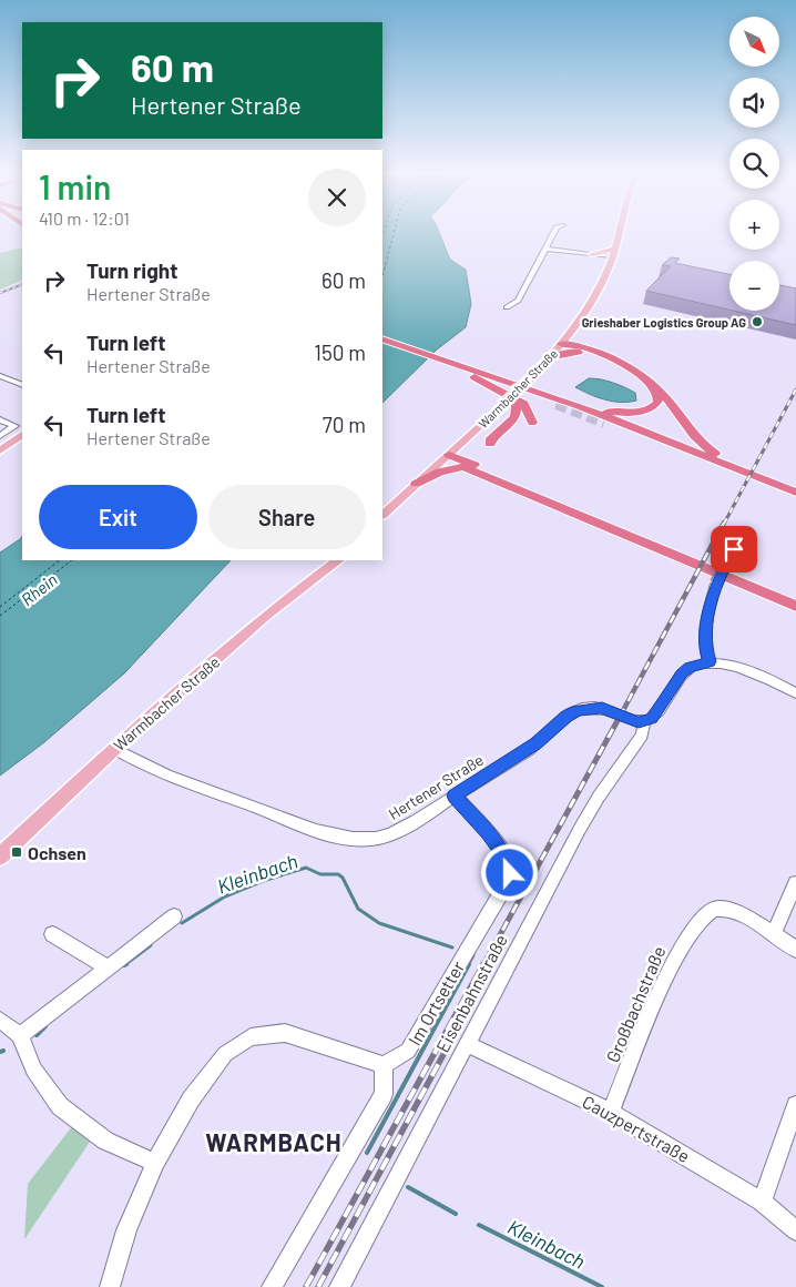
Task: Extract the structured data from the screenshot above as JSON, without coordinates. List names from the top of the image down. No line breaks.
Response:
{"streets":{"main road":["Warmbacher Straße"],"street":["Hertener Straße","Eisenbahnstraße","Im Ortsetter","Großbachstraße","Cauzpertstraße"]},"crossings":[["Warmbacher Straße","Hertener Straße"],["Hertener Straße","Eisenbahnstraße"],["Hertener Straße","Im Ortsetter"],["Eisenbahnstraße","Cauzpertstraße"],["Großbachstraße","Cauzpertstraße"]],"districts":["WARMBACH"],"water":["Rhein","Kleinbach"],"places":{"other":["Grieshaber Logistics Group AG"],"transit":["Ochsen"]},"north":"bottom right","page":{"map_buttons":["+","−"],"turn":["60 m","Hertener Straße"],"heading":["1 min","410 m · 12:01"],"list":[{"name":"Turn right","note":"Hertener Straße","value":"60 m"},{"name":"Turn left","note":"Hertener Straße","value":"150 m"},{"name":"Turn left","note":"Hertener Straße","value":"70 m"}],"buttons":["Exit","Share"]}}
